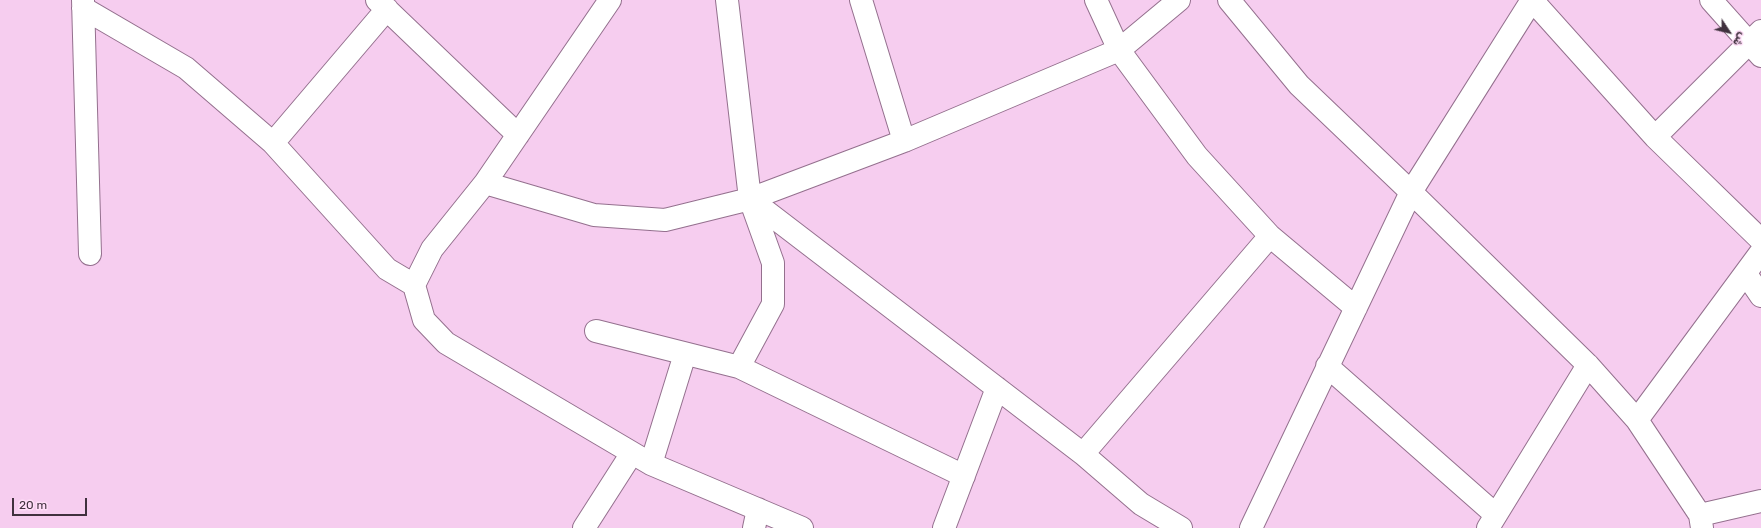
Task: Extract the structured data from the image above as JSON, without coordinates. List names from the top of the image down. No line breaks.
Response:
{"scale_bar":"20 m","north":"bottom right"}
